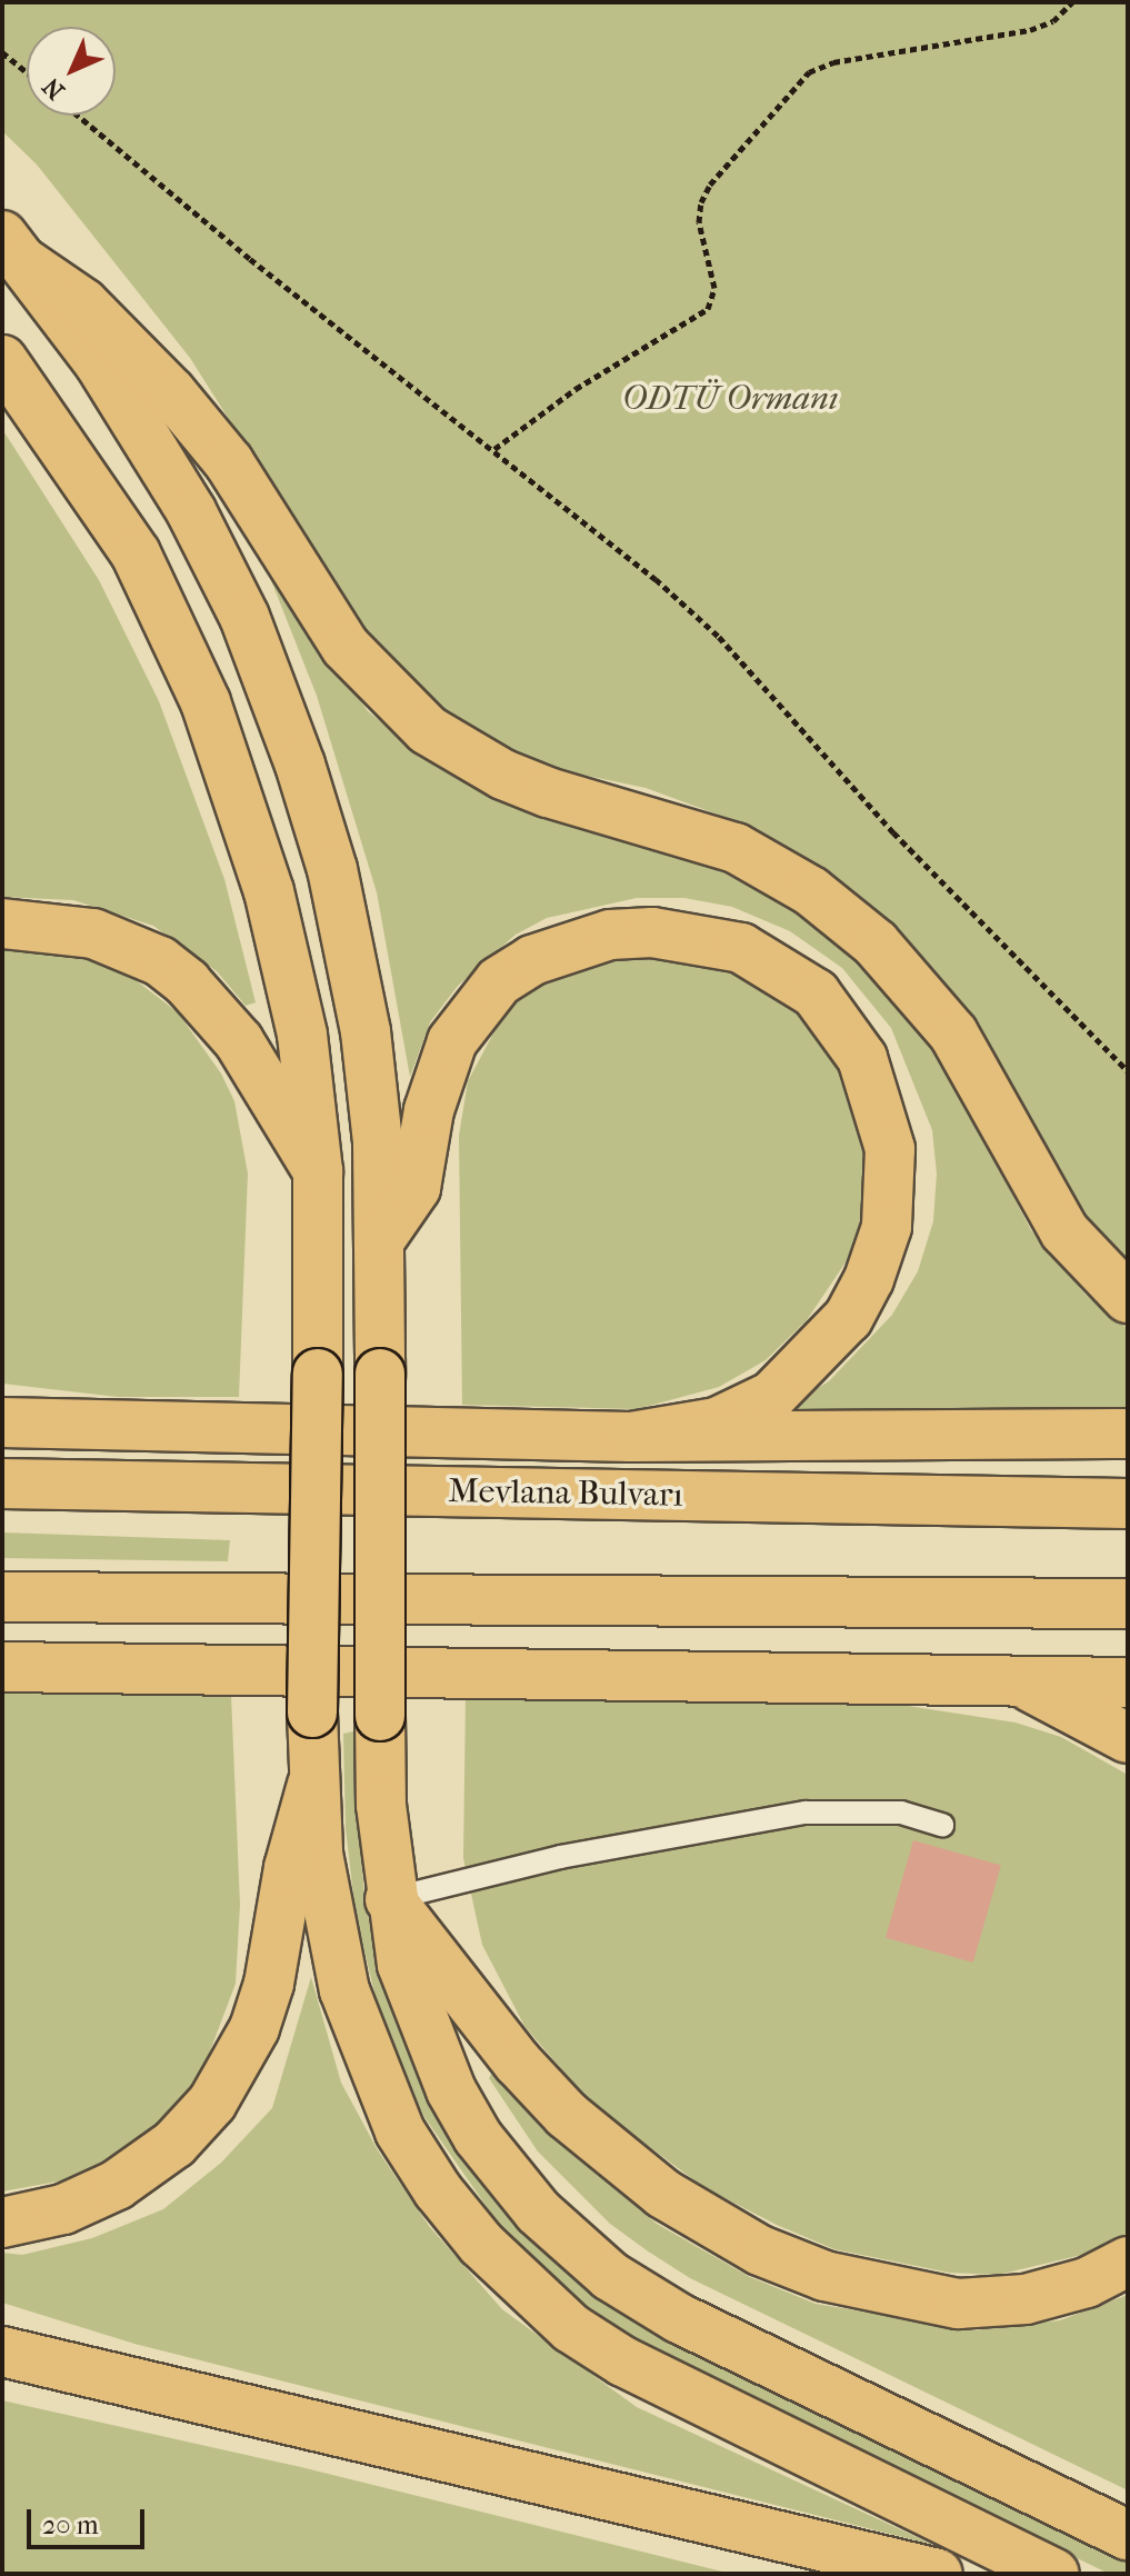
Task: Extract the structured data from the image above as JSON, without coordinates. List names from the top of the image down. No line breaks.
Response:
{"streets":{"main road":["Mevlana Bulvarı"]},"parks":["ODTÜ Ormanı"],"scale_bar":"20 m","north":"bottom left"}
